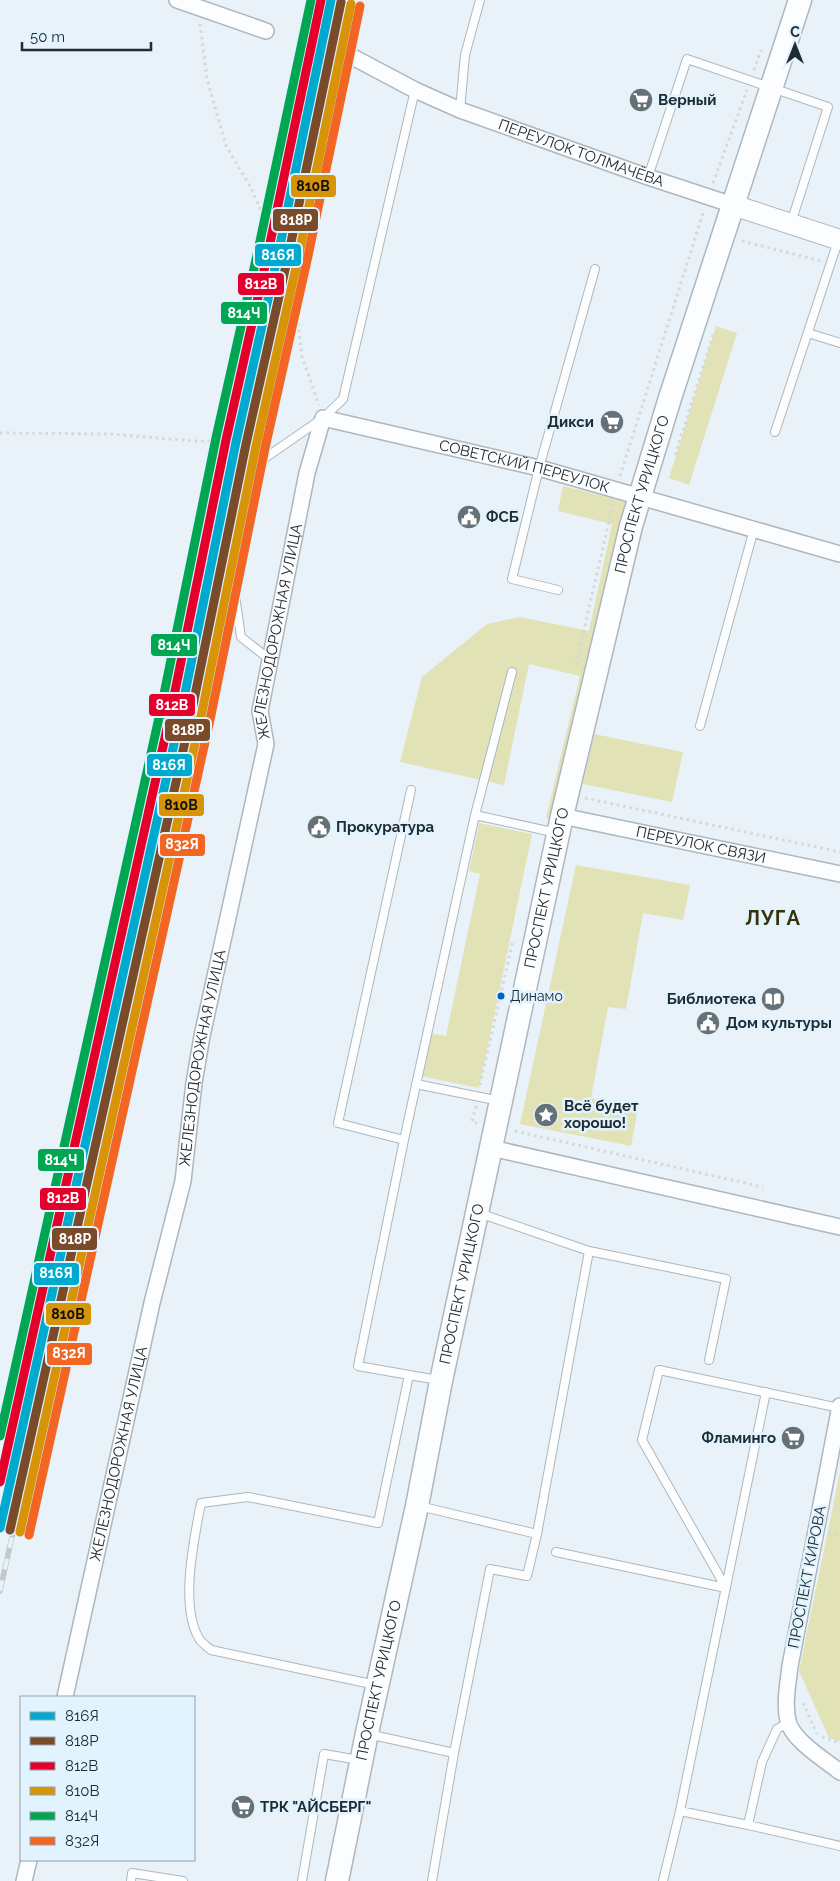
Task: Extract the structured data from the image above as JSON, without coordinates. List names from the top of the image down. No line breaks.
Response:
{"streets":{"main road":["ПЕРЕУЛОК ТОЛМАЧЁВА","ПРОСПЕКТ УРИЦКОГО"],"street":["СОВЕТСКИЙ ПЕРЕУЛОК","ЖЕЛЕЗНОДОРОЖНАЯ УЛИЦА","ПЕРЕУЛОК СВЯЗИ","ПРОСПЕКТ КИРОВА"]},"crossings":[["ПЕРЕУЛОК ТОЛМАЧЁВА","ПРОСПЕКТ УРИЦКОГО"],["СОВЕТСКИЙ ПЕРЕУЛОК","ПРОСПЕКТ УРИЦКОГО"],["СОВЕТСКИЙ ПЕРЕУЛОК","ЖЕЛЕЗНОДОРОЖНАЯ УЛИЦА"],["ПРОСПЕКТ УРИЦКОГО","ПЕРЕУЛОК СВЯЗИ"]],"districts":["ЛУГА"],"places":{"supermarket":["Верный","Дикси","Фламинго","ТРК \"АЙСБЕРГ\""],"public building":["ФСБ","Прокуратура","Дом культуры"],"other":["Динамо"],"library":["Библиотека"],"place":["Всё будет хорошо!"]},"lines":["transit line 816Я","transit line 812В","transit line 814Ч","transit line 818Р","transit line 810В","transit line 832Я"],"legend":["816Я","818Р","812В","810В","814Ч","832Я"],"scale_bar":"50 m","north":"top"}
